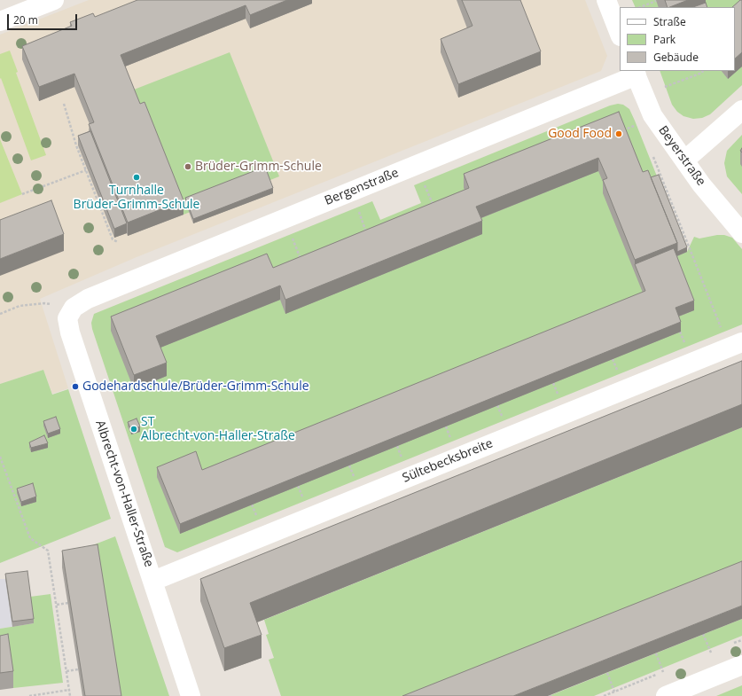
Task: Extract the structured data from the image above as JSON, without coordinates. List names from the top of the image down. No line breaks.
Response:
{"streets":{"street":["Beyerstraße","Bergenstraße","Sültebecksbreite","Albrecht-von-Haller-Straße"]},"crossings":[["Beyerstraße","Bergenstraße"],["Bergenstraße","Albrecht-von-Haller-Straße"],["Sültebecksbreite","Albrecht-von-Haller-Straße"]],"places":["Good Food","Brüder-Grimm-Schule","Turnhalle Brüder-Grimm-Schule","Godehardschule/Brüder-Grimm-Schule","ST Albrecht-von-Haller-Straße"],"legend":["Straße","Park","Gebäude"],"scale_bar":"20 m"}
